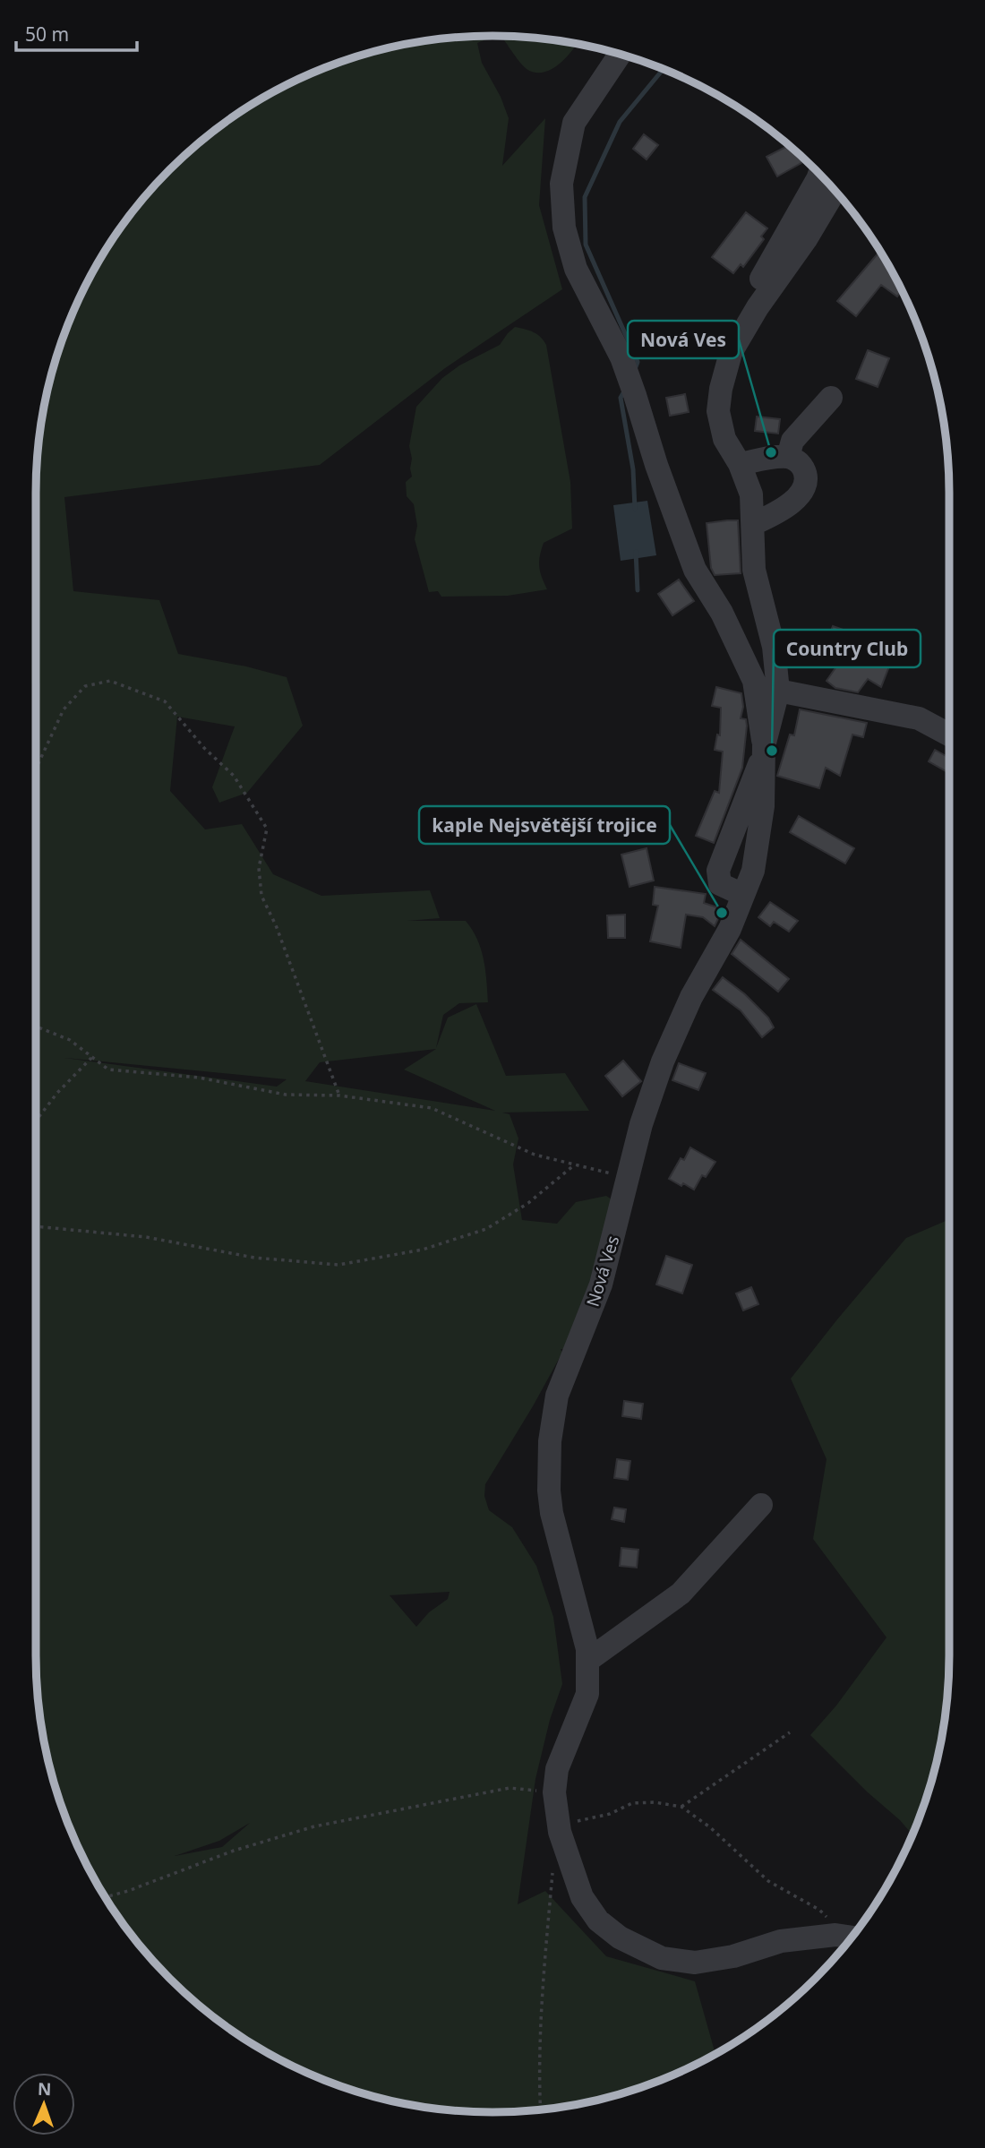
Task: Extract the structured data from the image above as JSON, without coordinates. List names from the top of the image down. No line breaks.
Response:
{"streets":{"street":["Nová Ves"]},"places":["Nová Ves","Country Club","kaple Nejsvětější trojice"],"scale_bar":"50 m","north":"top"}
